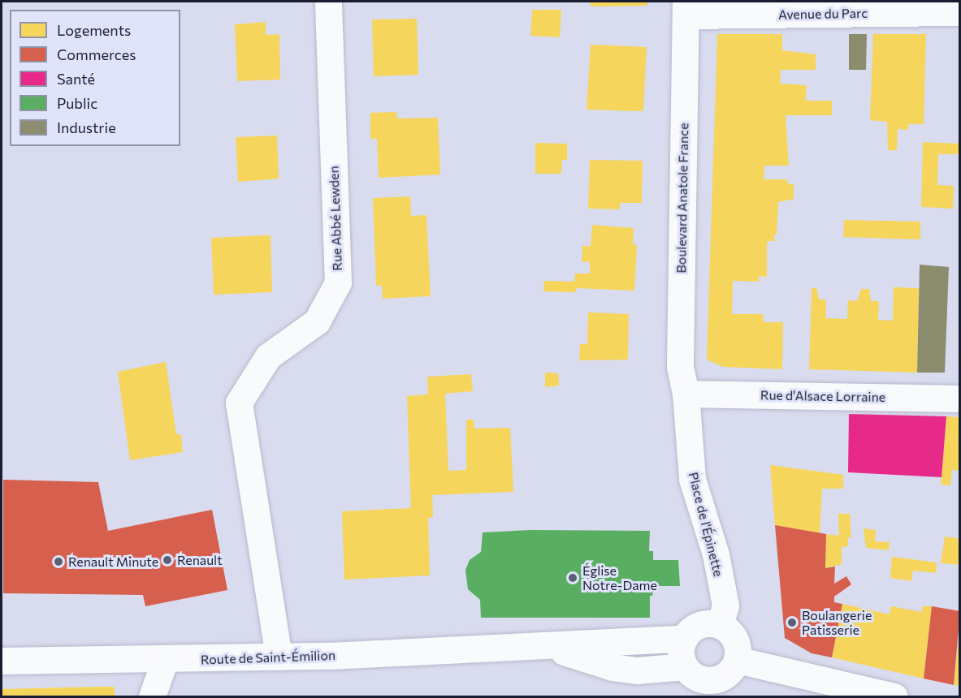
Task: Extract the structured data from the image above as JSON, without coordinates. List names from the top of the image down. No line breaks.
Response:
{"streets":{"street":["Avenue du Parc","Boulevard Anatole France","Rue Abbé Lewden","Rue d'Alsace Lorraine","Place de l'Épinette","Route de Saint-Émilion"]},"crossings":[["Avenue du Parc","Boulevard Anatole France"],["Boulevard Anatole France","Rue d'Alsace Lorraine"],["Boulevard Anatole France","Place de l'Épinette"],["Rue Abbé Lewden","Route de Saint-Émilion"],["Rue d'Alsace Lorraine","Place de l'Épinette"],["Place de l'Épinette","Route de Saint-Émilion"]],"places":["Renault","Renault Minute","Église Notre-Dame","Boulangerie Patisserie"],"legend":["Logements","Commerces","Santé","Public","Industrie"]}
